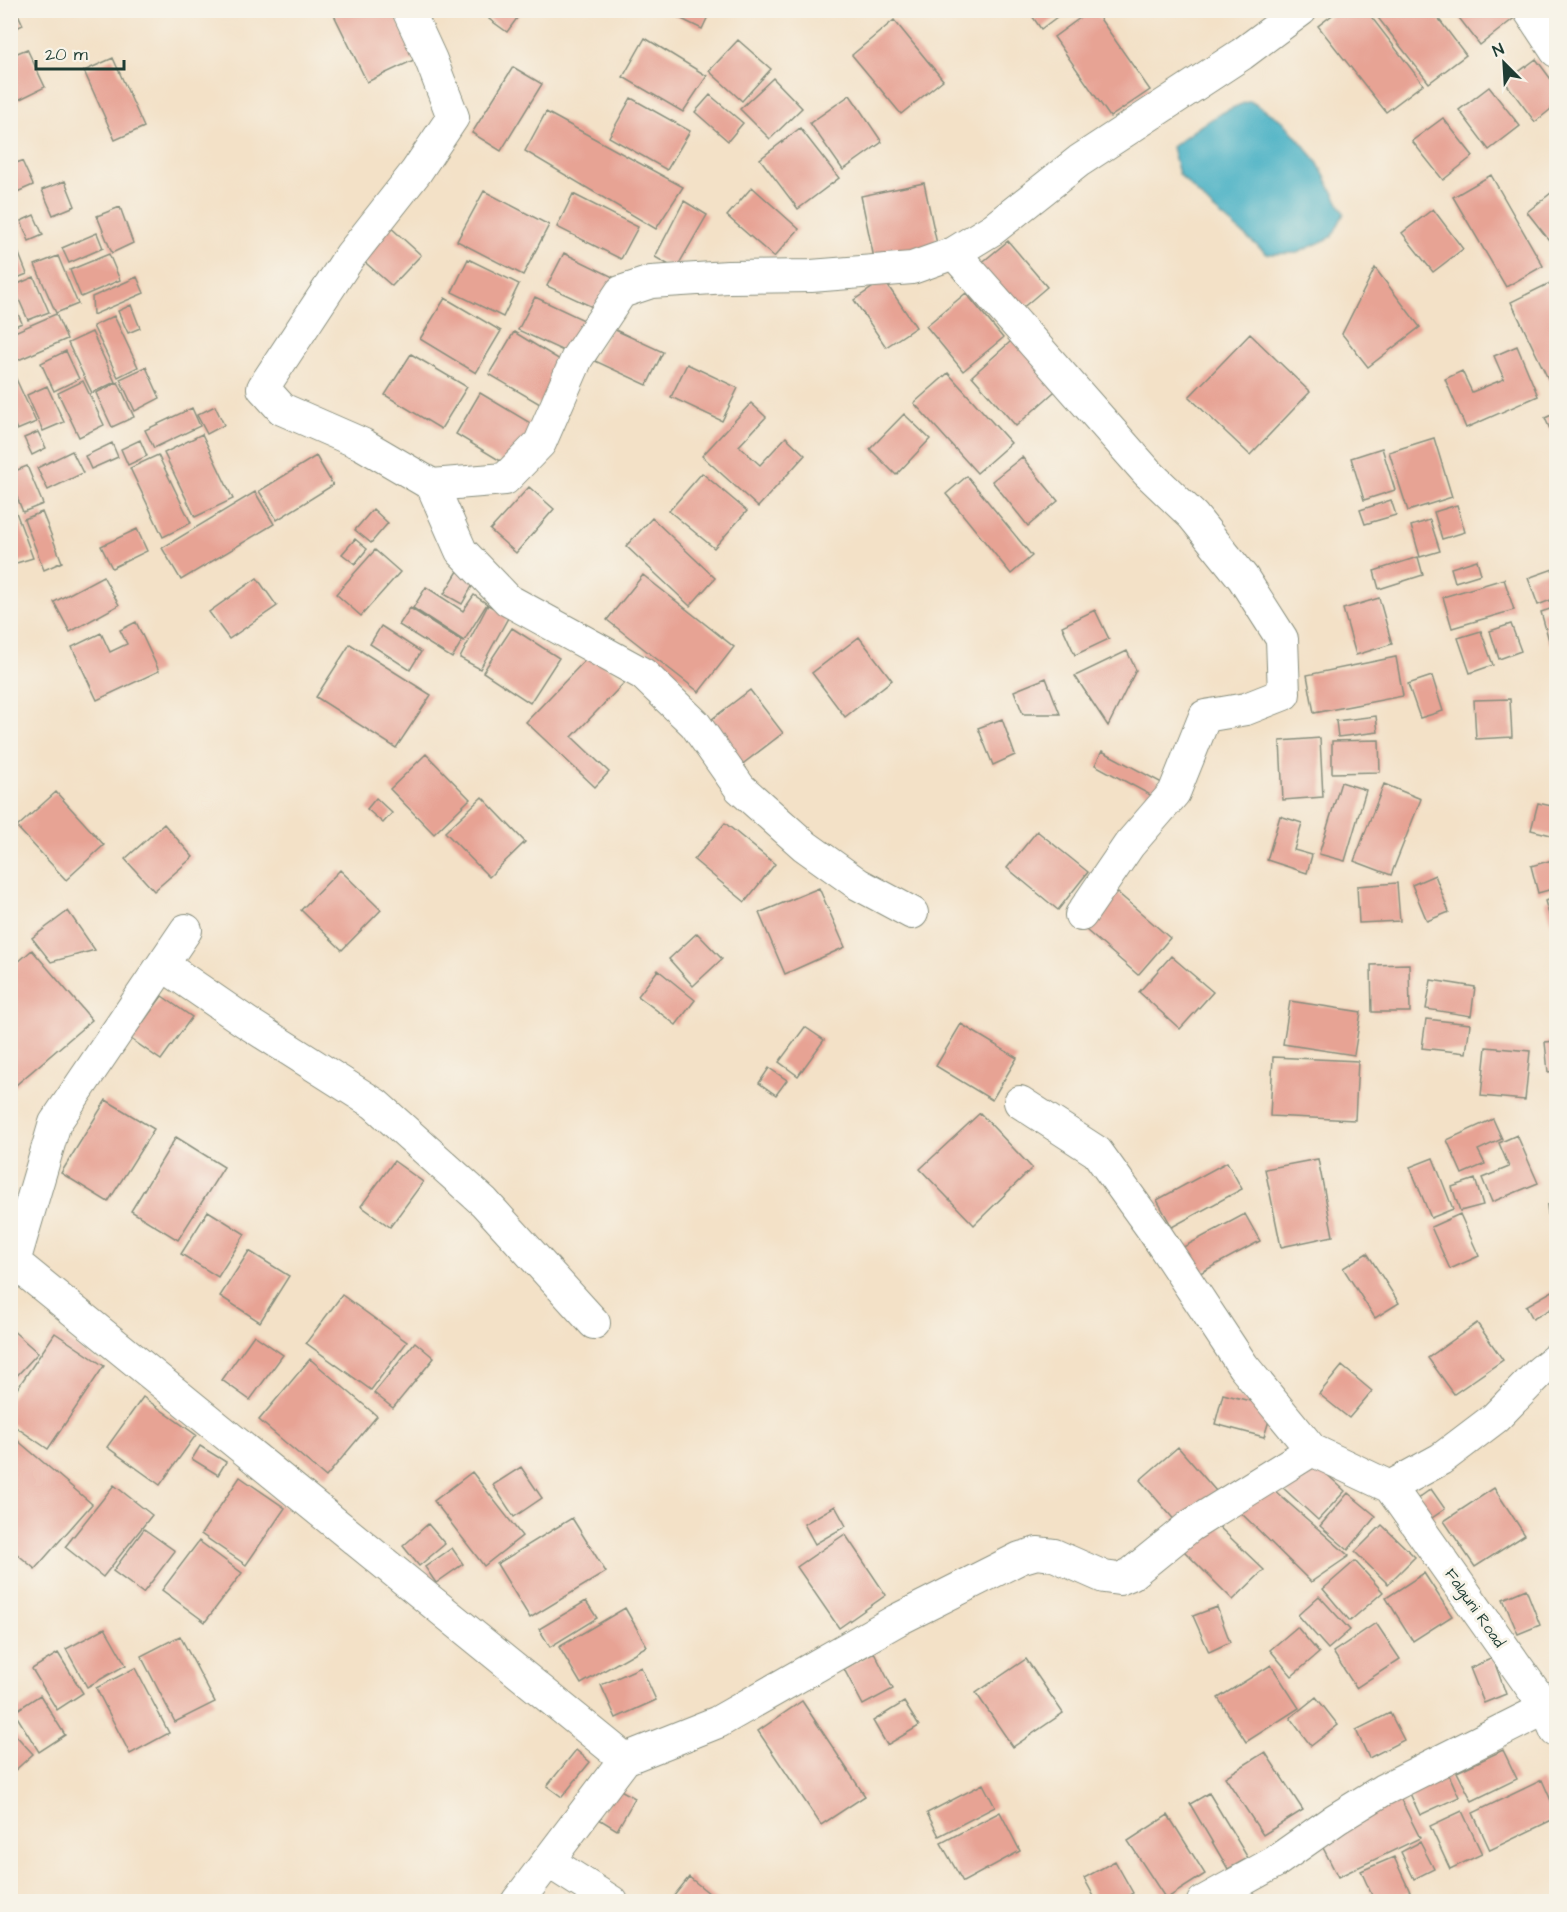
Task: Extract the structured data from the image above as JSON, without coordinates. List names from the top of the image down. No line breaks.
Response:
{"streets":{"street":["Falguni Road"]},"scale_bar":"20 m","north":"top left"}
